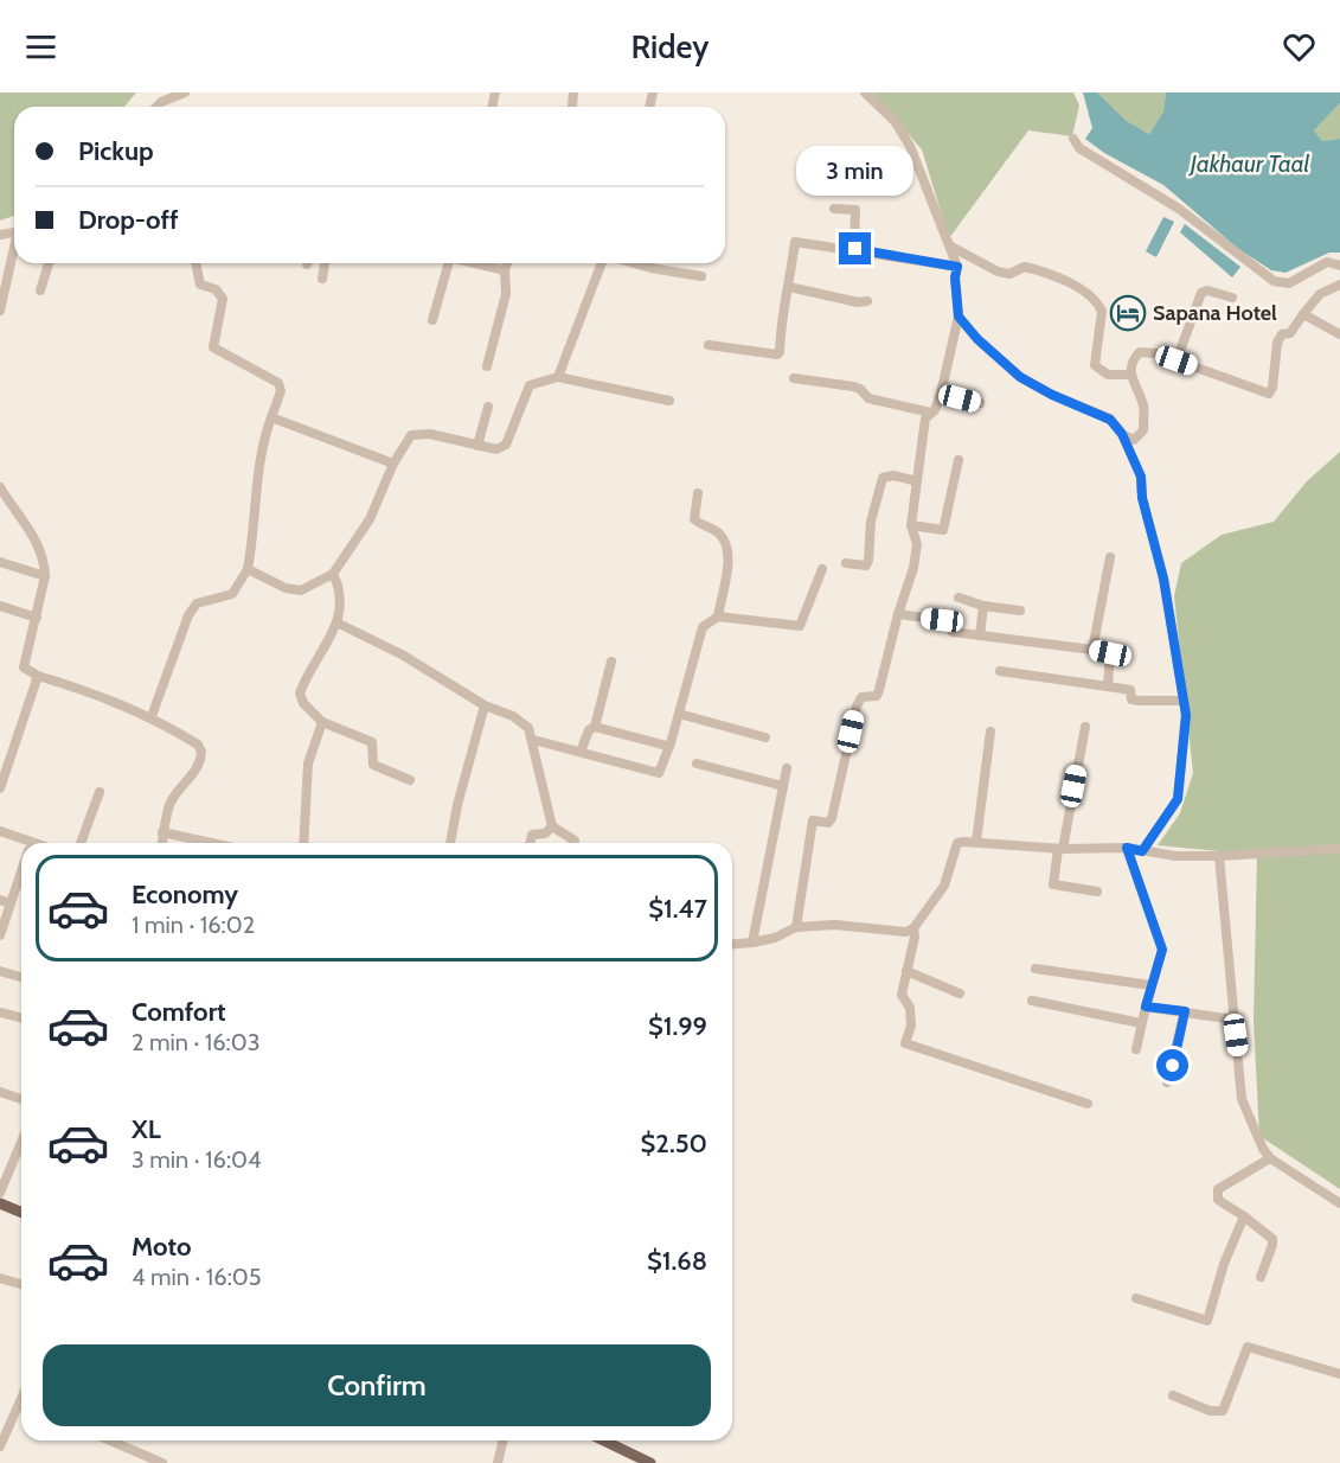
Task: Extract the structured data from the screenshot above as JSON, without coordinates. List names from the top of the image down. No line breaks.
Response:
{"water":["Jakhaur Taal"],"places":{"hotel":["Sapana Hotel"]},"page":{"header":"Ridey","banner":["Pickup","Drop-off"],"bubble":"3 min","list":[{"name":"Economy","note":"1 min · 16:02","value":"$1.47"},{"name":"Comfort","note":"2 min · 16:03","value":"$1.99"},{"name":"XL","note":"3 min · 16:04","value":"$2.50"},{"name":"Moto","note":"4 min · 16:05","value":"$1.68"}],"buttons":"Confirm"}}
